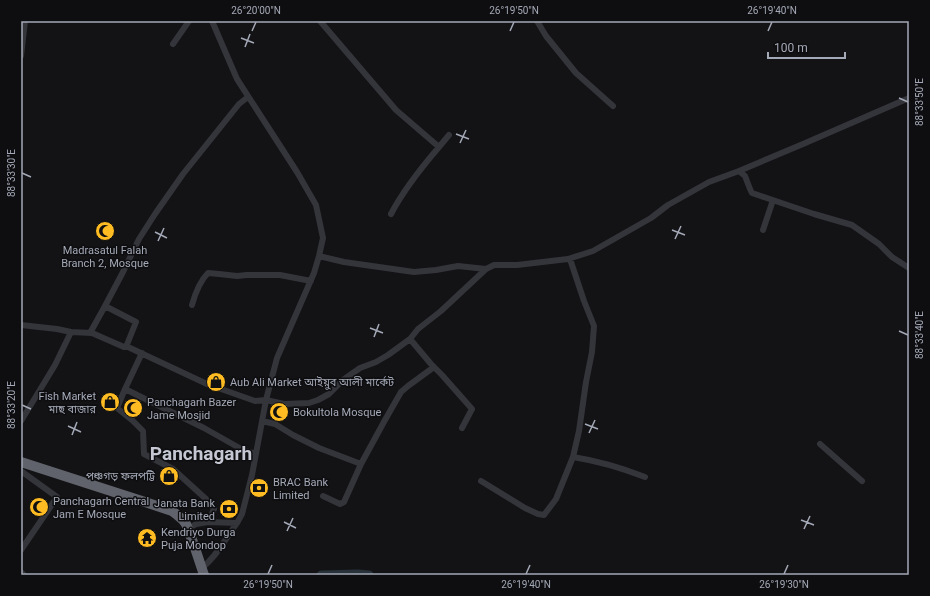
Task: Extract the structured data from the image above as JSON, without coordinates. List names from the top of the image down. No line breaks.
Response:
{"districts":["Panchagarh"],"places":{"mosque":["Madrasatul Falah Branch 2, Mosque","Panchagarh Bazer Jame Mosjid","Bokultola Mosque","Panchagarh Central Jam E Mosque"],"shop":["Aub Ali Market আইয়ুব আলী মার্কেট","Fish Market মাছ বাজার","পঞ্চগড় ফলপট্টি"],"bank":["BRAC Bank Limited","Janata Bank Limited"],"temple":["Kendriyo Durga Puja Mondop"]},"scale_bar":"100 m","coordinates":["26°20'00\"N","26°19'50\"N","26°19'40\"N","88°33'50\"E","88°33'30\"E","88°33'40\"E","88°33'20\"E","26°19'30\"N"]}
